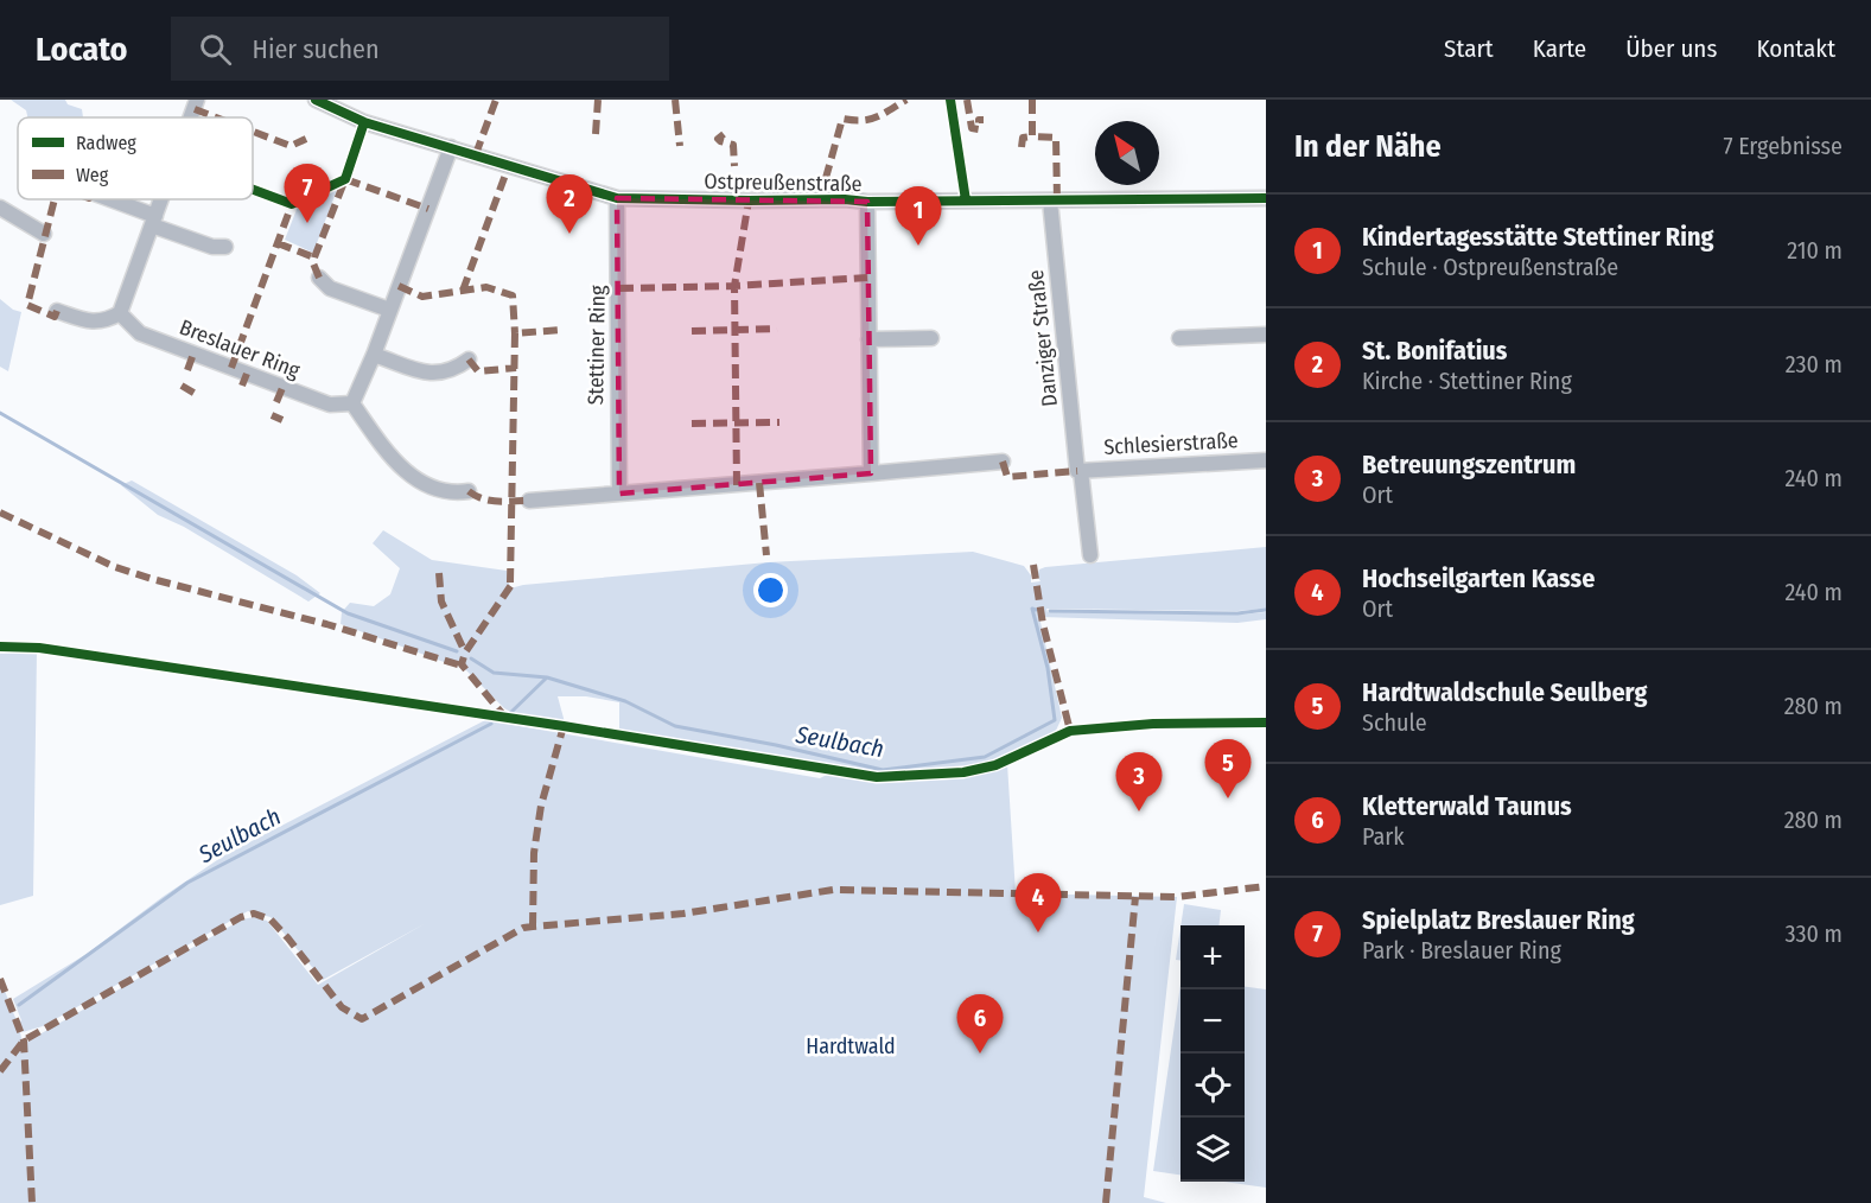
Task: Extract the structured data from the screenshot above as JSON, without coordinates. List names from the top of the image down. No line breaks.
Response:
{"streets":{"street":["Ostpreußenstraße","Danziger Straße","Stettiner Ring","Breslauer Ring","Schlesierstraße"]},"crossings":[["Ostpreußenstraße","Danziger Straße"],["Ostpreußenstraße","Stettiner Ring"],["Danziger Straße","Schlesierstraße"]],"water":["Seulbach"],"parks":["Hardtwald"],"legend":["Radweg","Weg"],"north":"top left","page":{"header":"Locato","search":"Hier suchen","nav":["Start","Karte","Über uns","Kontakt"],"heading":["In der Nähe","7 Ergebnisse"],"pins":["7","2","1","5","3","4","6"],"list":[{"mark":"1","name":"Kindertagesstätte Stettiner Ring","note":"Schule · Ostpreußenstraße","value":"210 m"},{"mark":"2","name":"St. Bonifatius","note":"Kirche · Stettiner Ring","value":"230 m"},{"mark":"3","name":"Betreuungszentrum","note":"Ort","value":"240 m"},{"mark":"4","name":"Hochseilgarten Kasse","note":"Ort","value":"240 m"},{"mark":"5","name":"Hardtwaldschule Seulberg","note":"Schule","value":"280 m"},{"mark":"6","name":"Kletterwald Taunus","note":"Park","value":"280 m"},{"mark":"7","name":"Spielplatz Breslauer Ring","note":"Park · Breslauer Ring","value":"330 m"}],"map_buttons":["+","−"]}}
